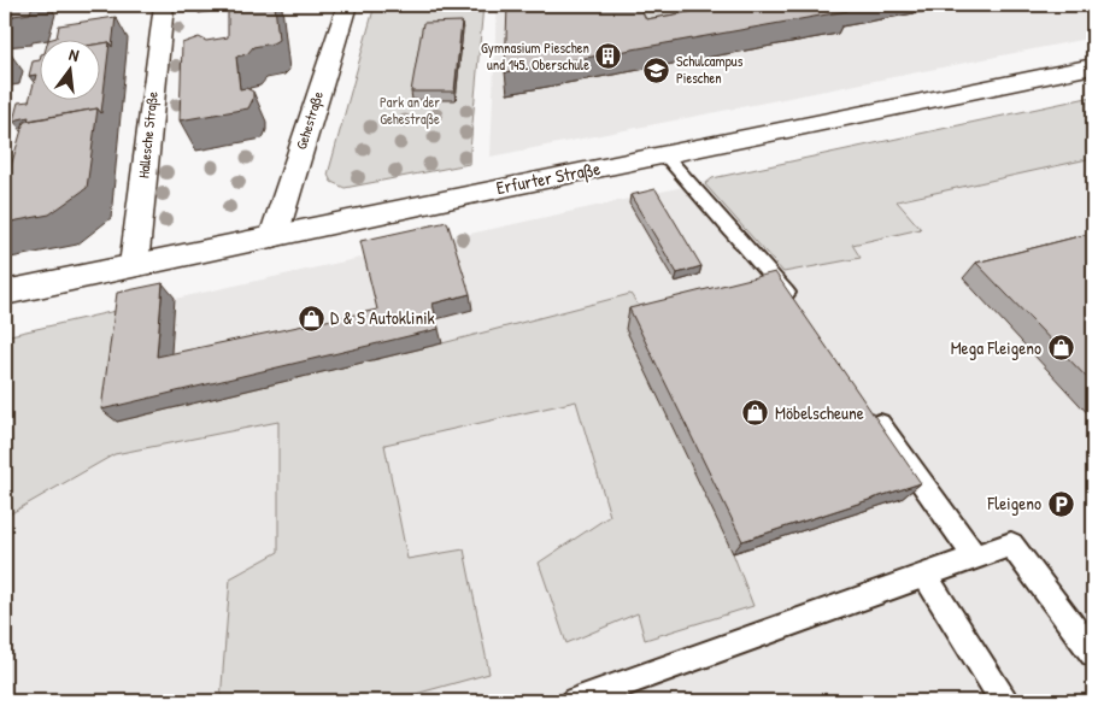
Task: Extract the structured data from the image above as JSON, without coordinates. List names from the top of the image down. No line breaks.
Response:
{"streets":{"street":["Gehestraße","Hallesche Straße","Erfurter Straße"]},"crossings":[["Gehestraße","Erfurter Straße"],["Hallesche Straße","Erfurter Straße"]],"parks":["Park an der Gehestraße"],"places":{"building":["Gymnasium Pieschen und 145. Oberschule"],"school or university":["Schulcampus Pieschen"],"shop":["D & S Autoklinik","Mega Fleigeno","Möbelscheune"],"parking":["Fleigeno"]},"north":"top"}
